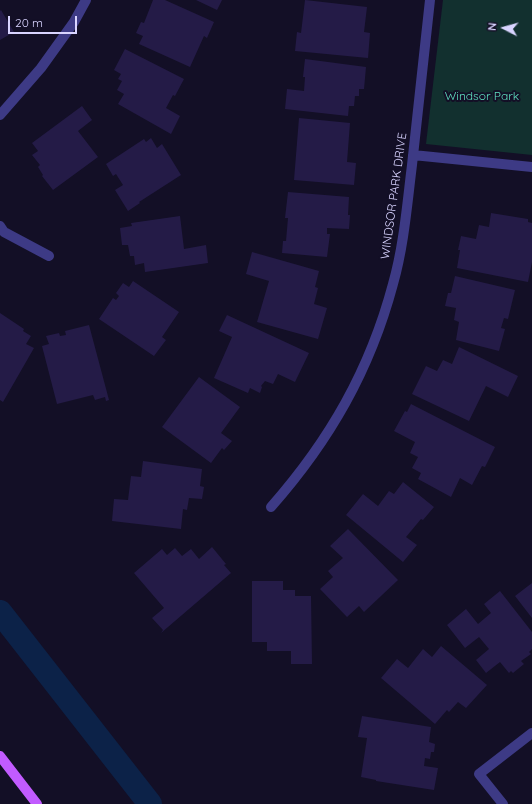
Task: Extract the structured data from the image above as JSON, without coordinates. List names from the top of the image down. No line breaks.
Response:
{"streets":{"street":["WINDSOR PARK DRIVE"]},"parks":["Windsor Park"],"scale_bar":"20 m","north":"left"}
